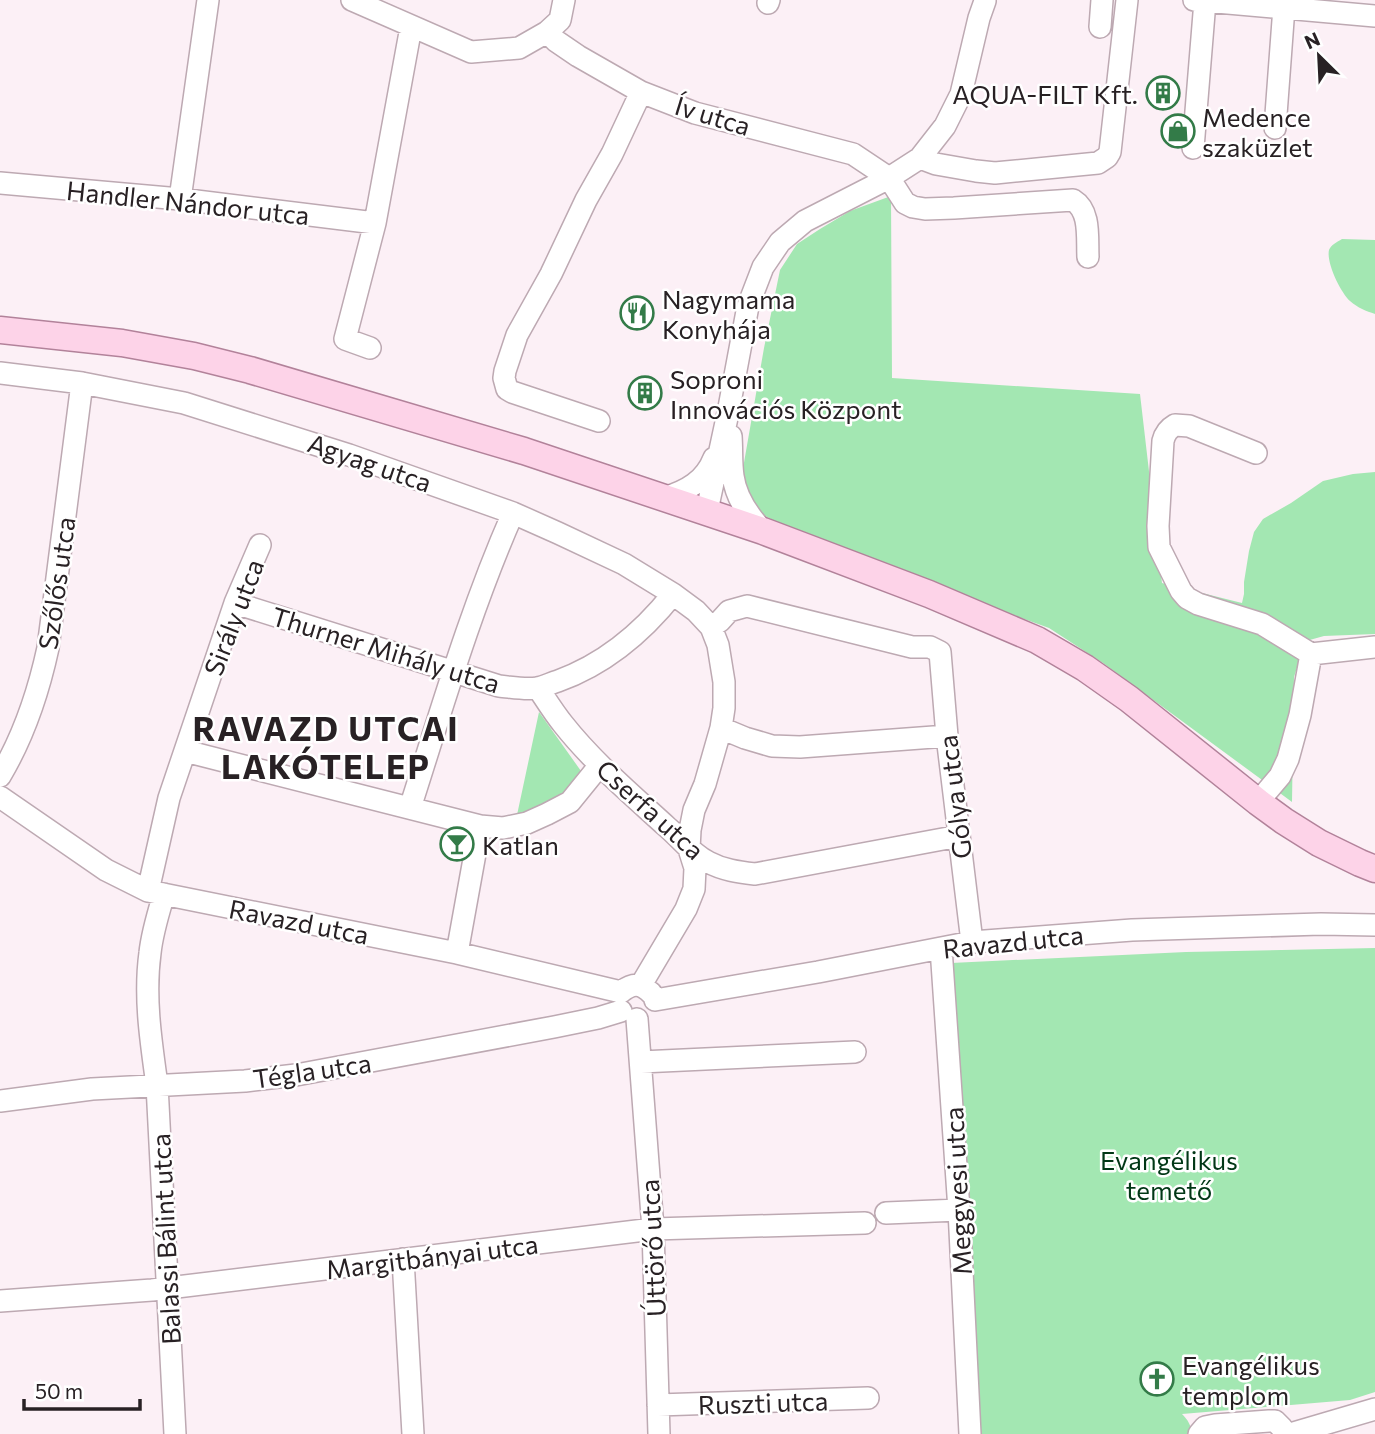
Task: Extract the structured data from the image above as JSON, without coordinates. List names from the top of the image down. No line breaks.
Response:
{"streets":{"street":["Ív utca","Handler Nándor utca","Agyag utca","Szőlős utca","Sirály utca","Thurner Mihály utca","Gólya utca","Cserfa utca","Ravazd utca","Tégla utca","Meggyesi utca","Balassi Bálint utca","Úttörő utca","Margitbányai utca","Ruszti utca"]},"crossings":[["Agyag utca","Szőlős utca"],["Agyag utca","Thurner Mihály utca"],["Agyag utca","Gólya utca"],["Sirály utca","Thurner Mihály utca"],["Sirály utca","Ravazd utca"],["Sirály utca","Balassi Bálint utca"],["Thurner Mihály utca","Cserfa utca"],["Gólya utca","Cserfa utca"],["Gólya utca","Ravazd utca"],["Ravazd utca","Tégla utca"],["Ravazd utca","Meggyesi utca"],["Ravazd utca","Balassi Bálint utca"],["Ravazd utca","Úttörő utca"],["Tégla utca","Balassi Bálint utca"],["Tégla utca","Úttörő utca"],["Balassi Bálint utca","Margitbányai utca"],["Úttörő utca","Margitbányai utca"],["Úttörő utca","Ruszti utca"]],"districts":["RAVAZD UTCAI LAKÓTELEP"],"parks":["Evangélikus temető"],"places":{"building":["AQUA-FILT Kft.","Soproni Innovációs Központ"],"shop":["Medence szaküzlet"],"restaurant":["Nagymama Konyhája"],"bar":["Katlan"],"church":["Evangélikus templom"]},"scale_bar":"50 m","north":"top left"}
